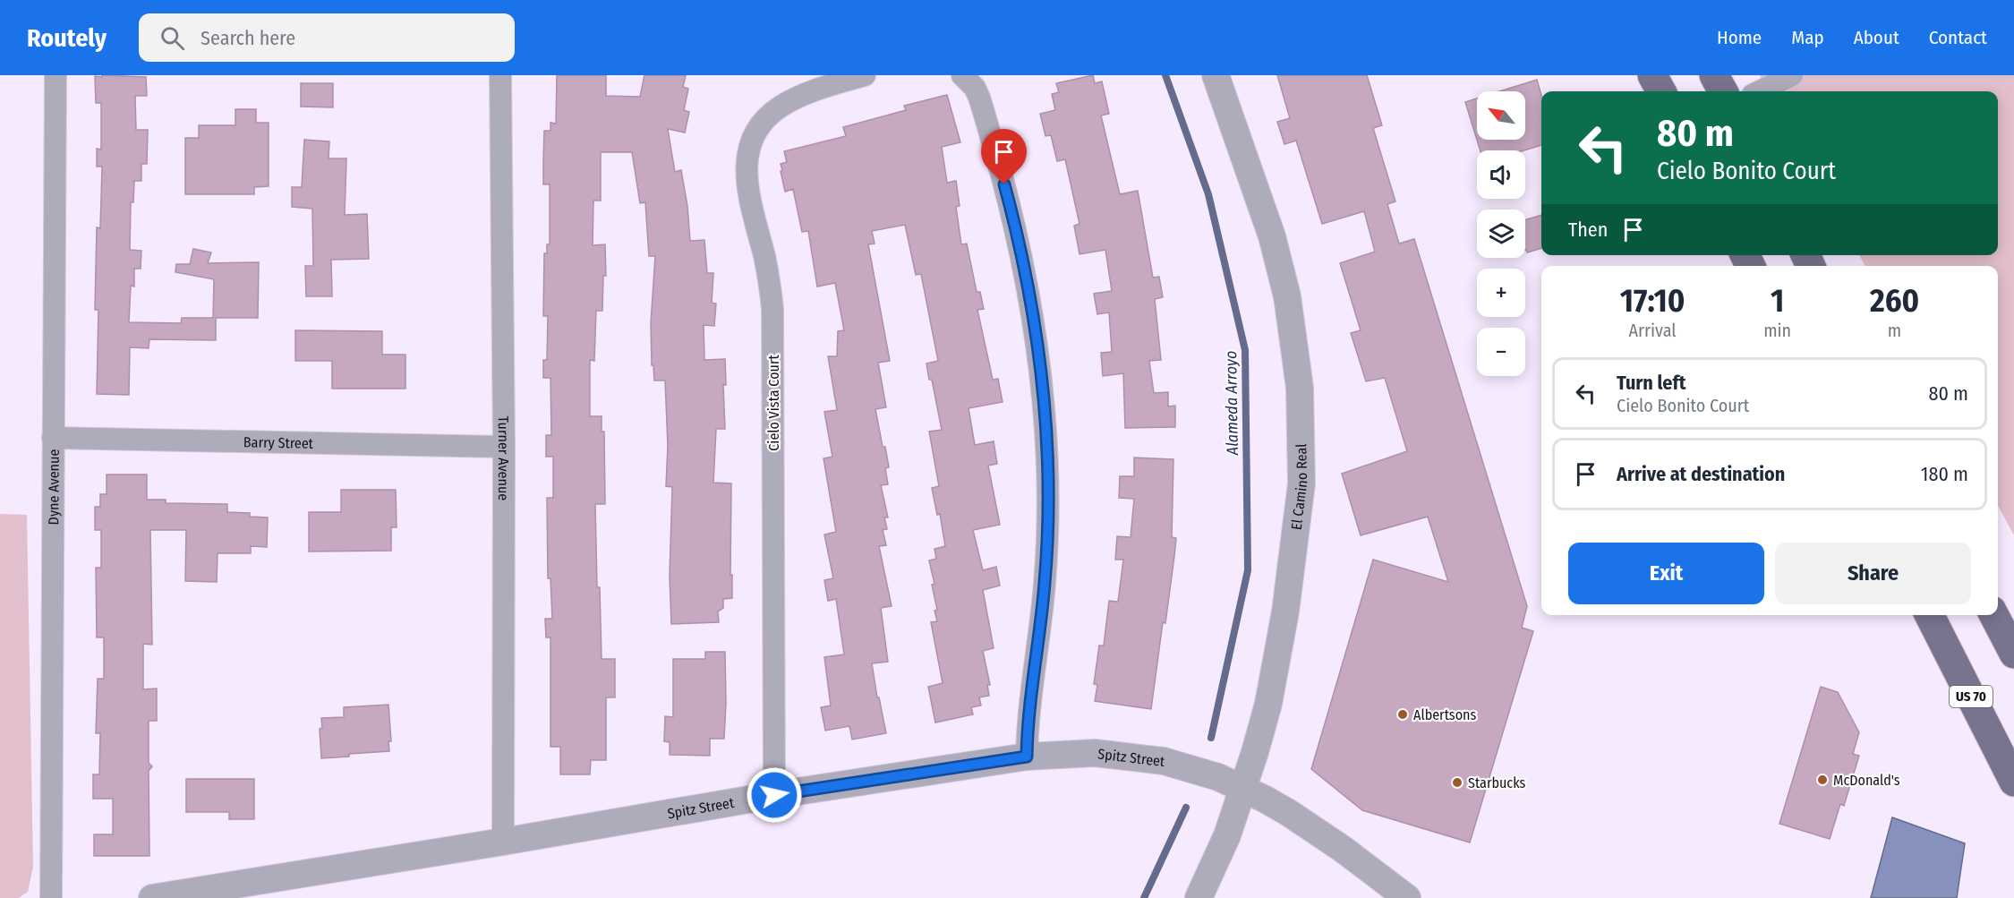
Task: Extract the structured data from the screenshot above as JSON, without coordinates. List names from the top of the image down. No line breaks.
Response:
{"streets":{"main road":["US 70"],"street":["Cielo Vista Court","Barry Street","Turner Avenue","Dyne Avenue","El Camino Real","Spitz Street"]},"crossings":[["Cielo Vista Court","Spitz Street"],["Barry Street","Turner Avenue"],["Barry Street","Dyne Avenue"],["Turner Avenue","Spitz Street"],["El Camino Real","Spitz Street"]],"water":["Alameda Arroyo"],"places":["Albertsons","McDonald's","Starbucks"],"north":"top left","page":{"header":"Routely","search":"Search here","nav":["Home","Map","About","Contact"],"map_buttons":["+","−"],"turn":["80 m","Cielo Bonito Court"],"then":"Then","eta":["17:10","Arrival","1","min","260","m"],"list":[{"name":"Turn left","note":"Cielo Bonito Court","value":"80 m"},{"name":"Arrive at destination","value":"180 m"}],"buttons":["Exit","Share"]}}
